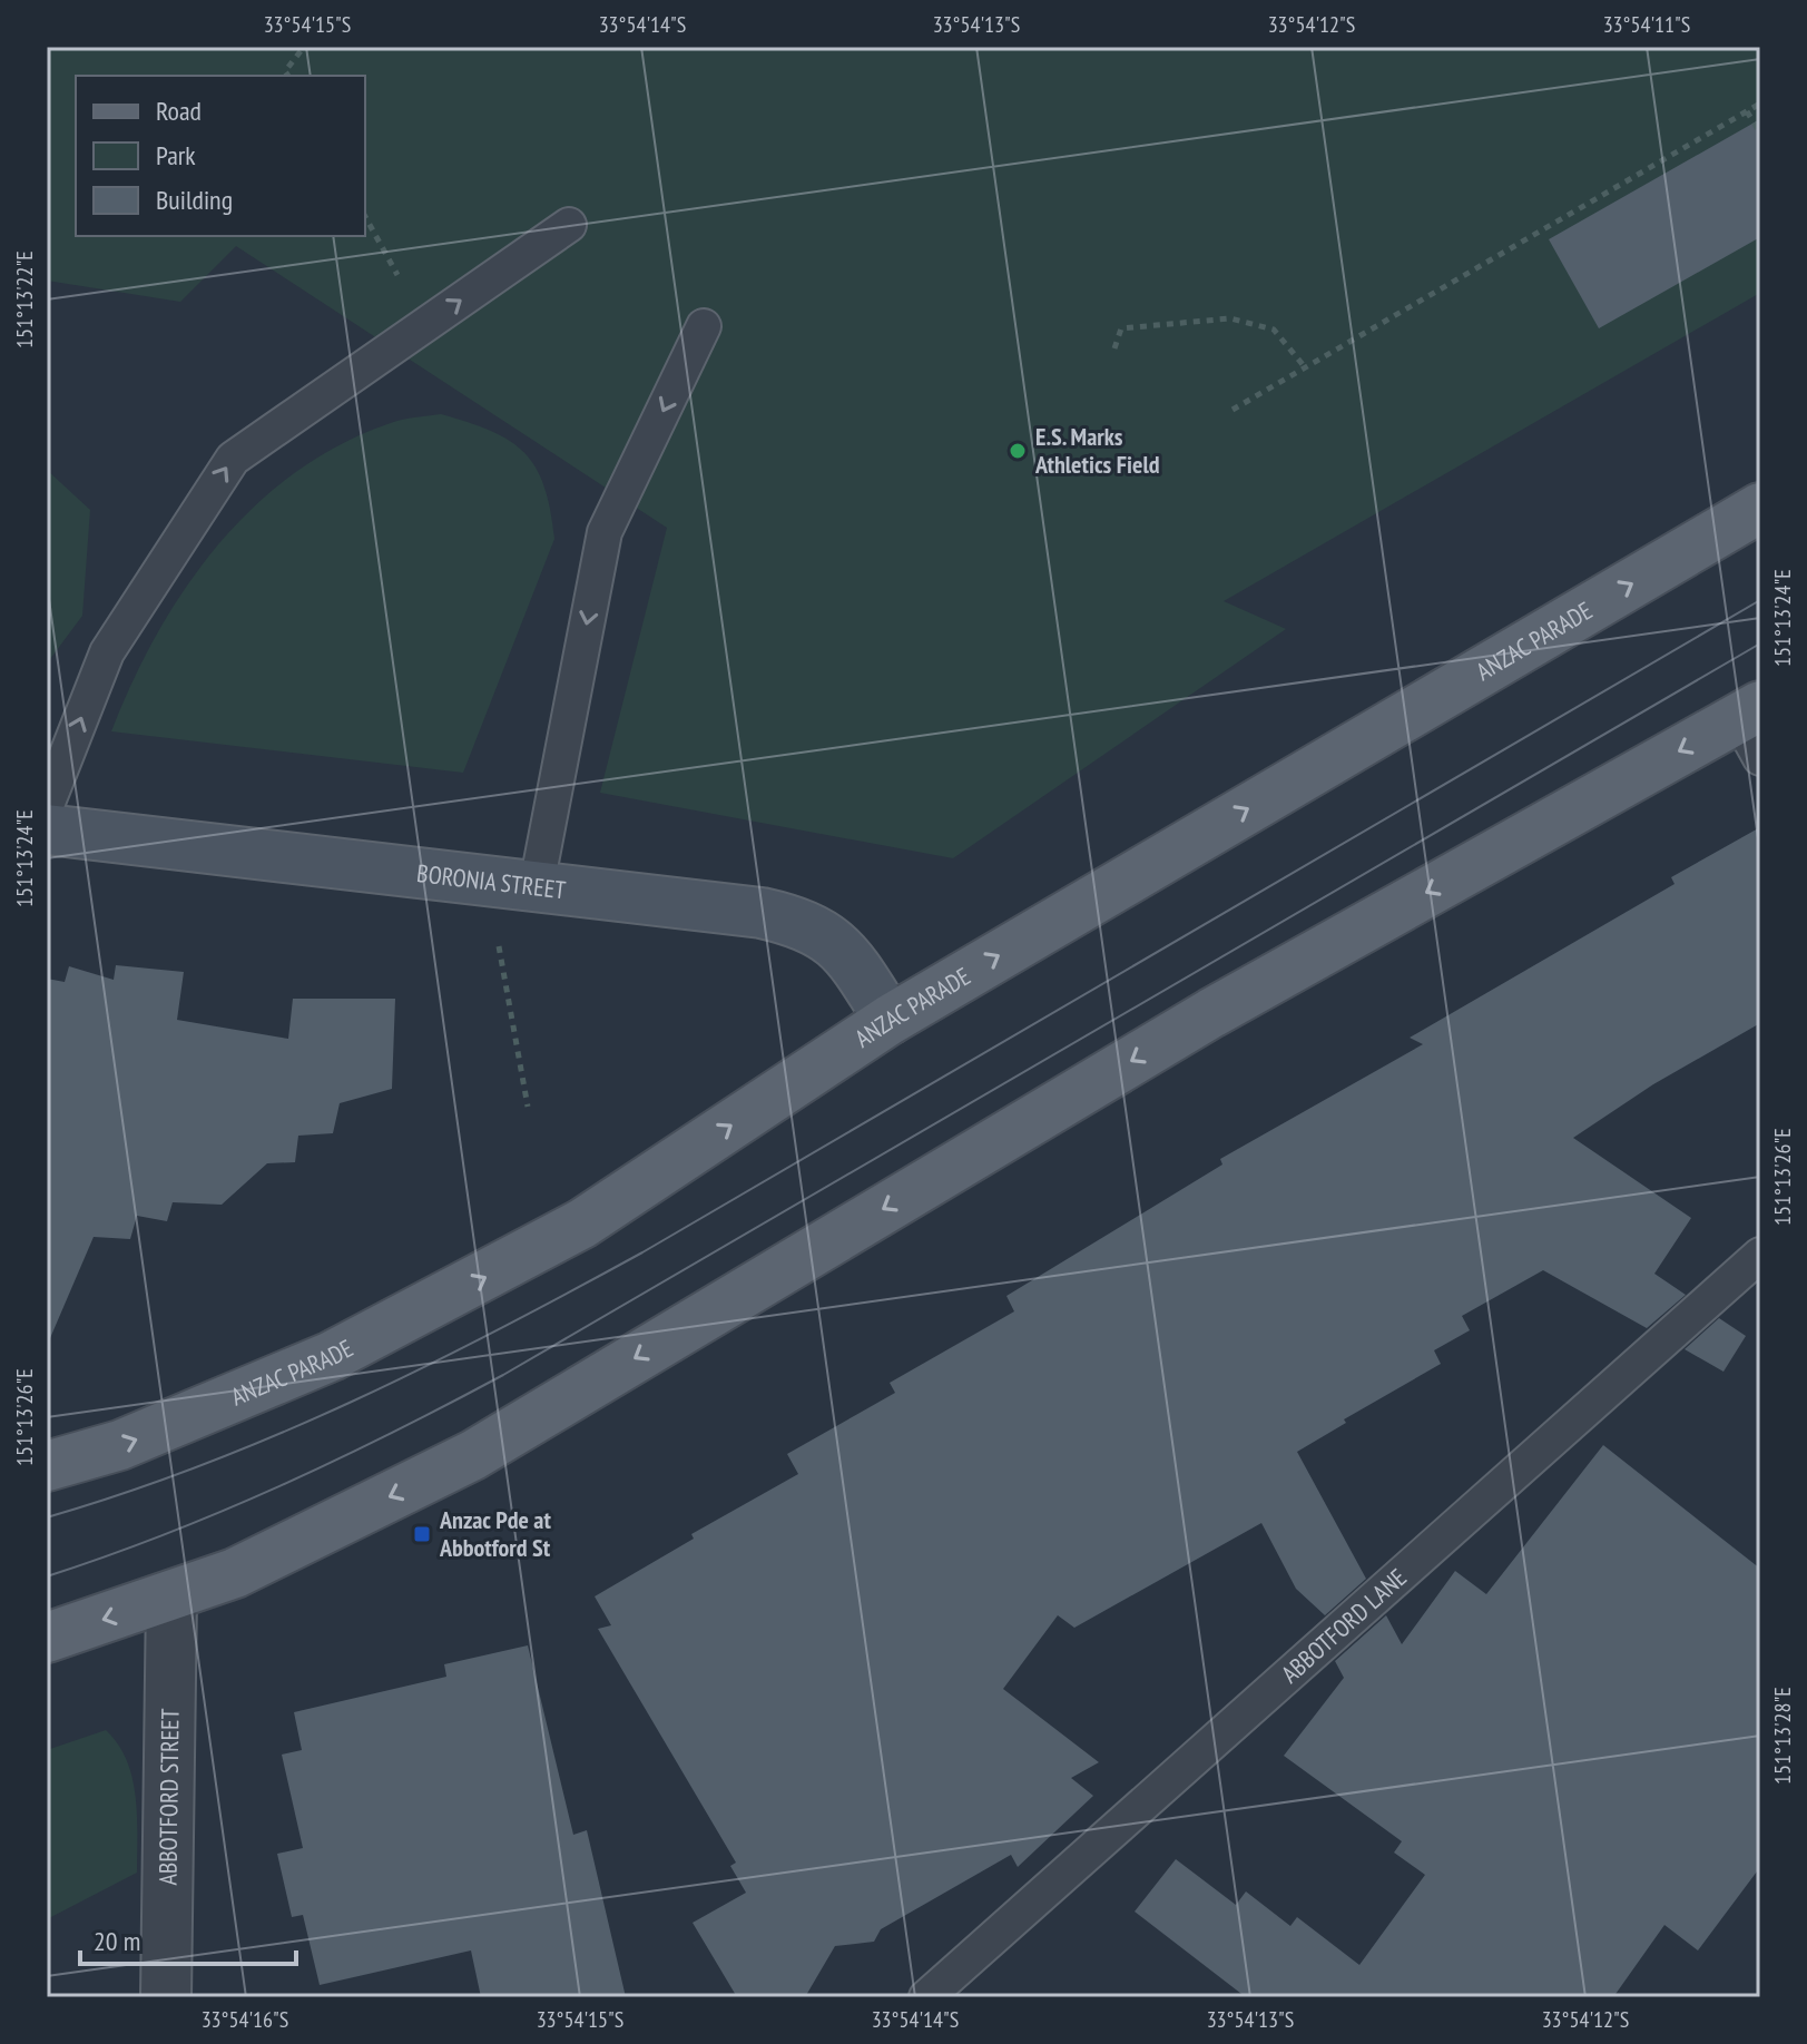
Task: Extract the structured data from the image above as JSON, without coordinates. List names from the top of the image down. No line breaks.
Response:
{"streets":{"main road":["ANZAC PARADE"],"street":["BORONIA STREET","ABBOTFORD STREET"],"lane":["ABBOTFORD LANE"]},"crossings":[["ANZAC PARADE","BORONIA STREET"]],"places":{"other":["E.S. Marks Athletics Field"],"transit":["Anzac Pde at Abbotford St"]},"legend":["Road","Park","Building"],"scale_bar":"20 m","coordinates":["33°54'15\"S","33°54'14\"S","33°54'13\"S","33°54'12\"S","33°54'11\"S","151°13'22\"E","151°13'24\"E","151°13'26\"E","151°13'28\"E","33°54'16\"S"]}
